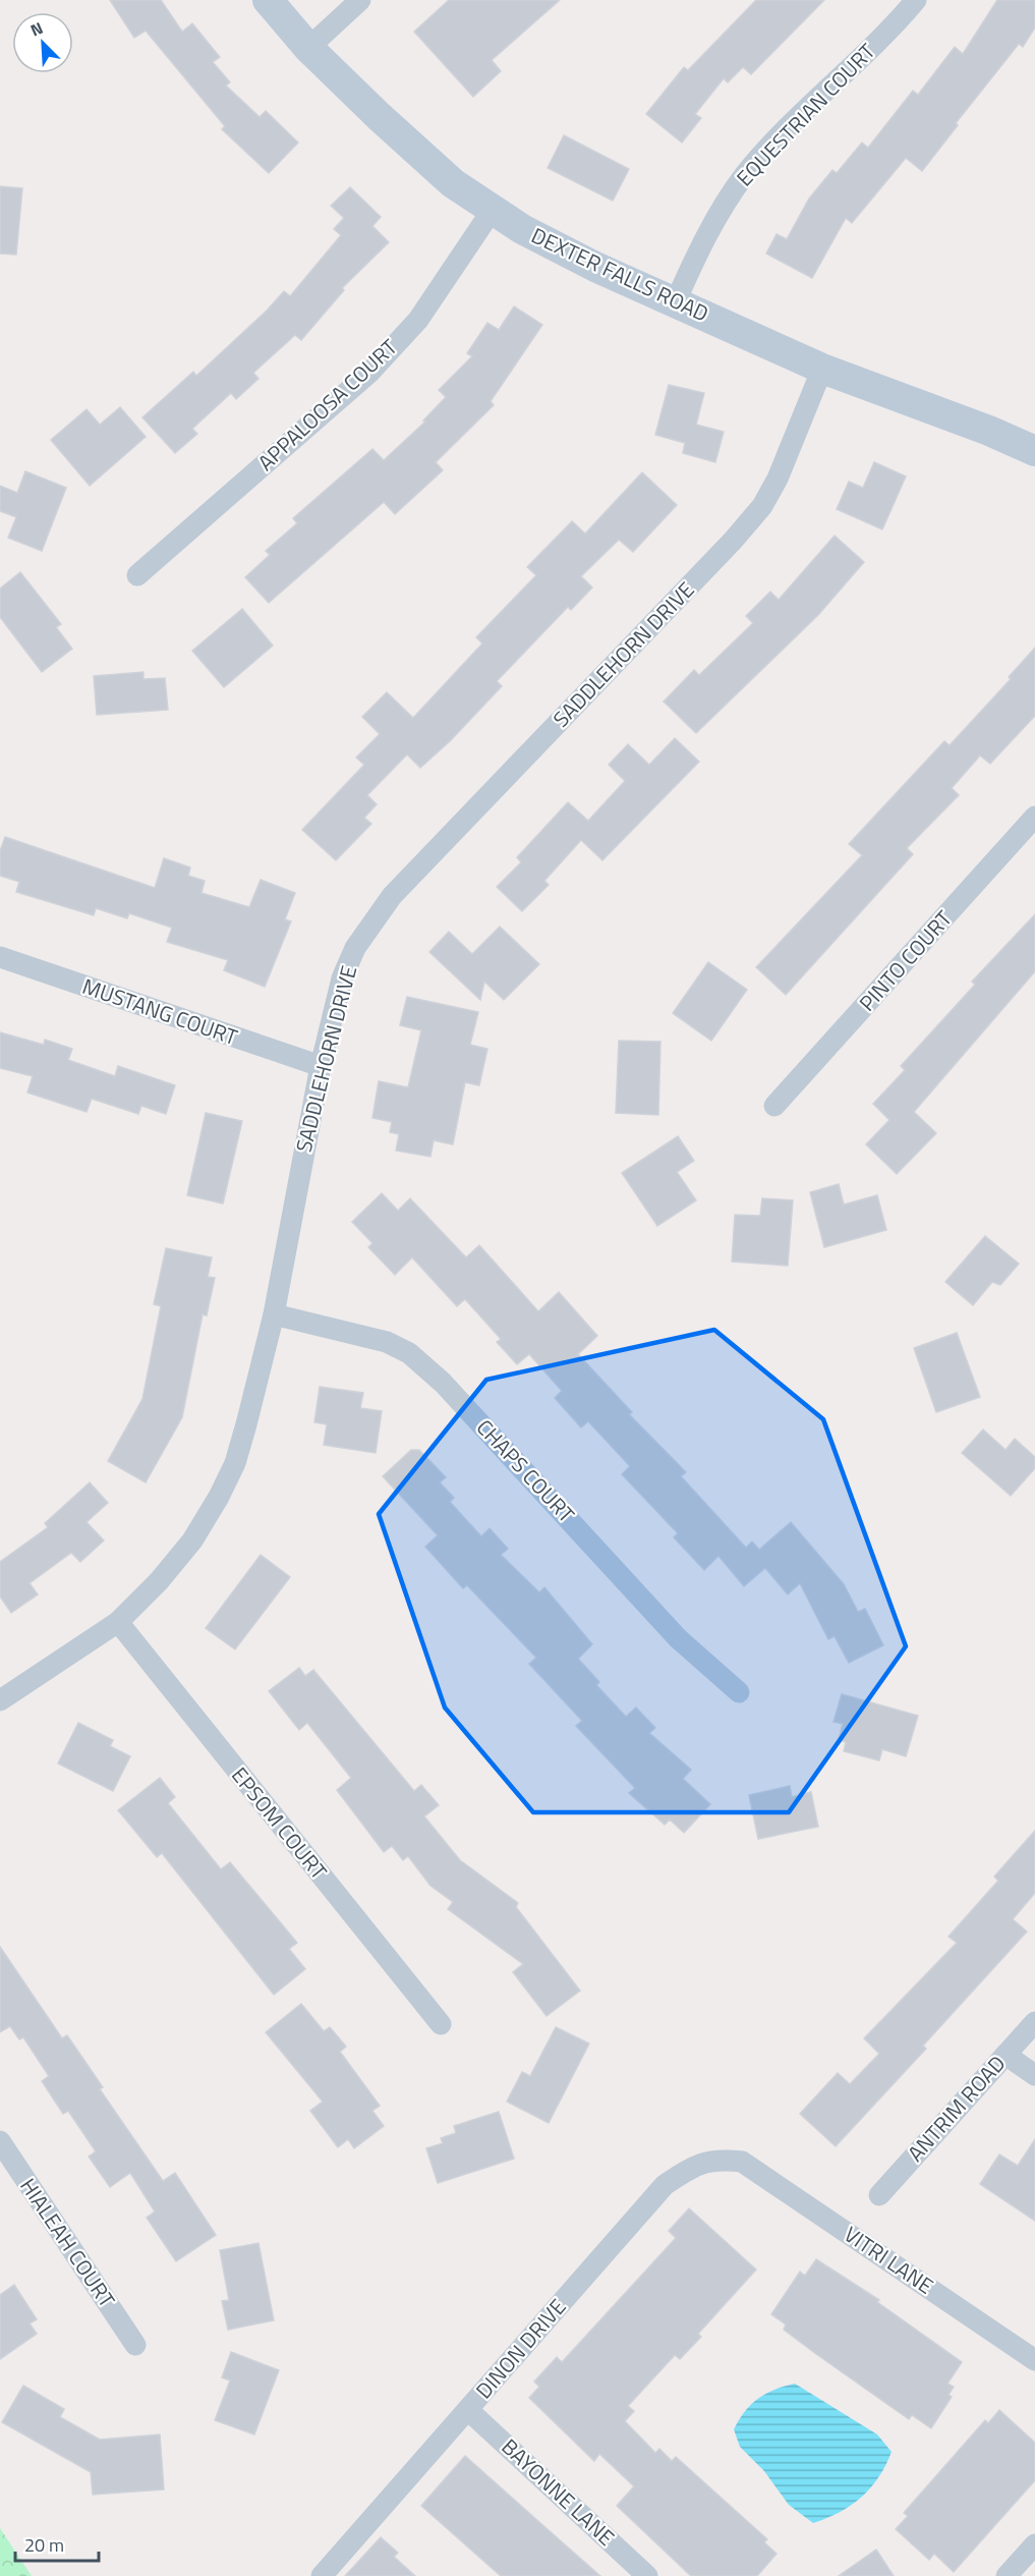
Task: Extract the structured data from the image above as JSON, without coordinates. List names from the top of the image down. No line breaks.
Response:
{"streets":{"street":["EQUESTRIAN COURT","DEXTER FALLS ROAD","APPALOOSA COURT","SADDLEHORN DRIVE","PINTO COURT","MUSTANG COURT","CHAPS COURT","EPSOM COURT","ANTRIM ROAD","HIALEAH COURT","VITRI LANE","DINON DRIVE","BAYONNE LANE"]},"crossings":[["EQUESTRIAN COURT","DEXTER FALLS ROAD"],["DEXTER FALLS ROAD","APPALOOSA COURT"],["DEXTER FALLS ROAD","SADDLEHORN DRIVE"],["SADDLEHORN DRIVE","MUSTANG COURT"],["SADDLEHORN DRIVE","CHAPS COURT"],["SADDLEHORN DRIVE","EPSOM COURT"],["VITRI LANE","DINON DRIVE"],["DINON DRIVE","BAYONNE LANE"]],"scale_bar":"20 m","north":"top left"}
